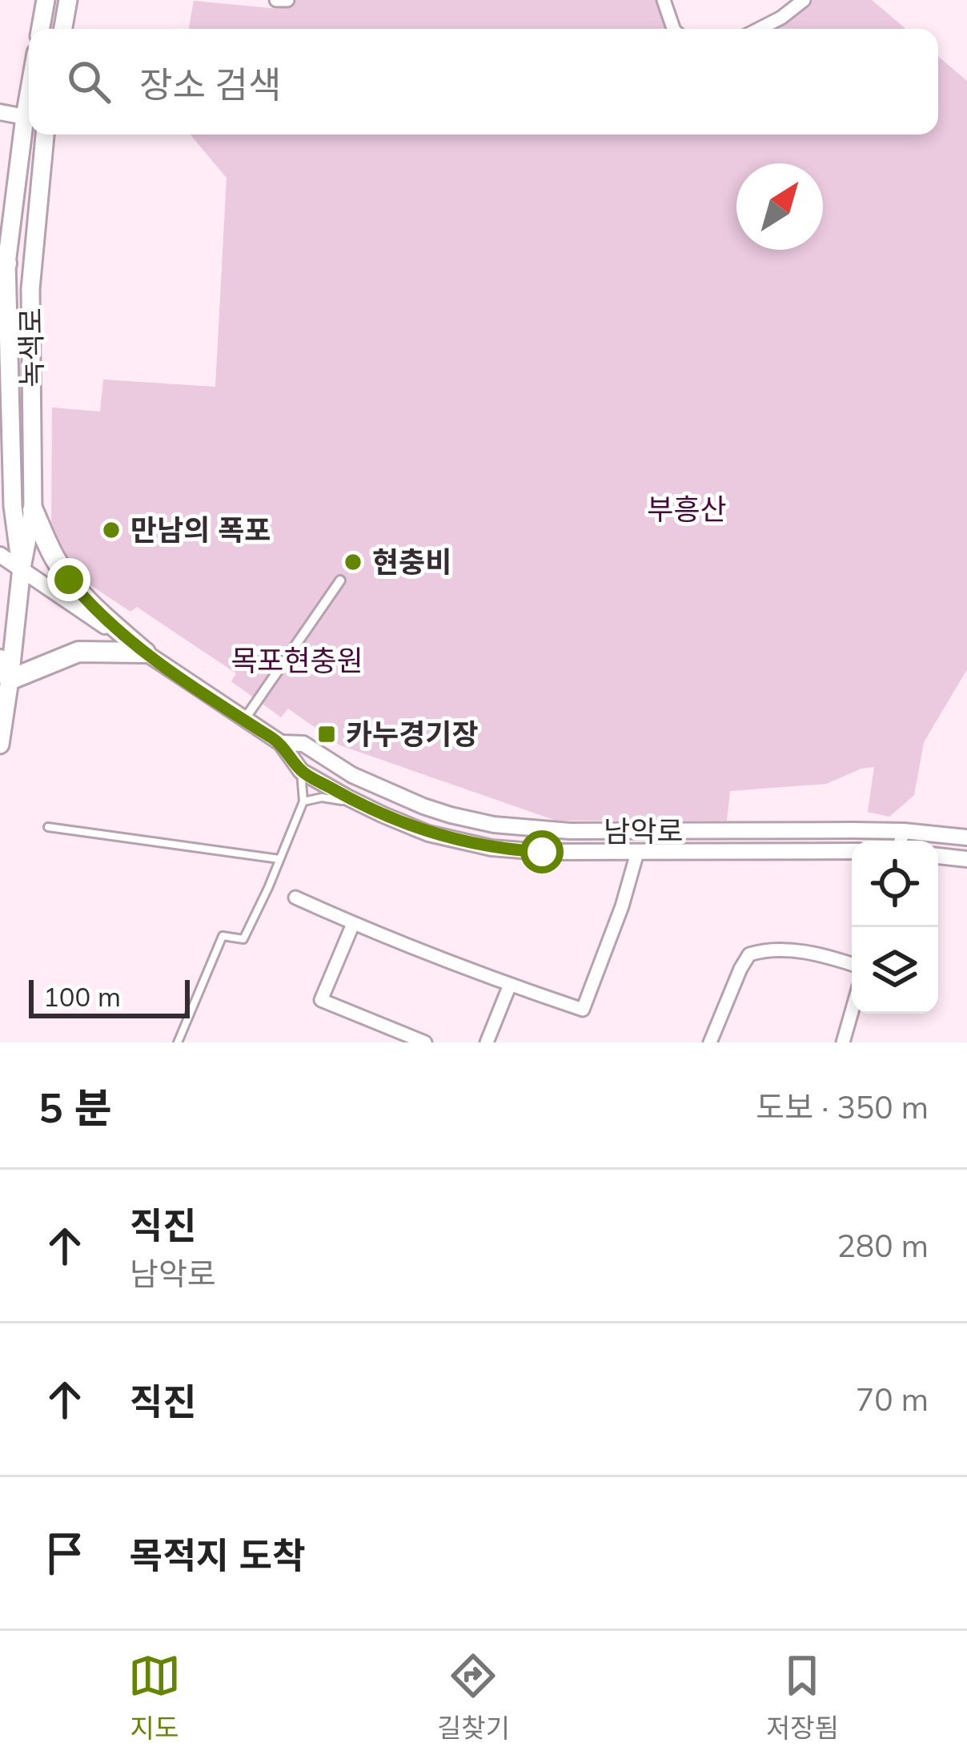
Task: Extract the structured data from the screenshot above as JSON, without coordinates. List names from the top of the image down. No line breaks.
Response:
{"streets":{"main road":["녹색로"],"street":["남악로"]},"crossings":[["녹색로","남악로"]],"parks":["부흥산","목포현충원"],"places":{"other":["만남의 폭포","현충비"],"transit":["카누경기장"]},"scale_bar":"100 m","north":"top right","page":{"search":"장소 검색","scale":"100 m","heading":["5 분","도보 · 350 m"],"list":[["직진","남악로","280 m"],["직진","70 m"],"목적지 도착"],"nav":["지도","길찾기","저장됨"]}}
